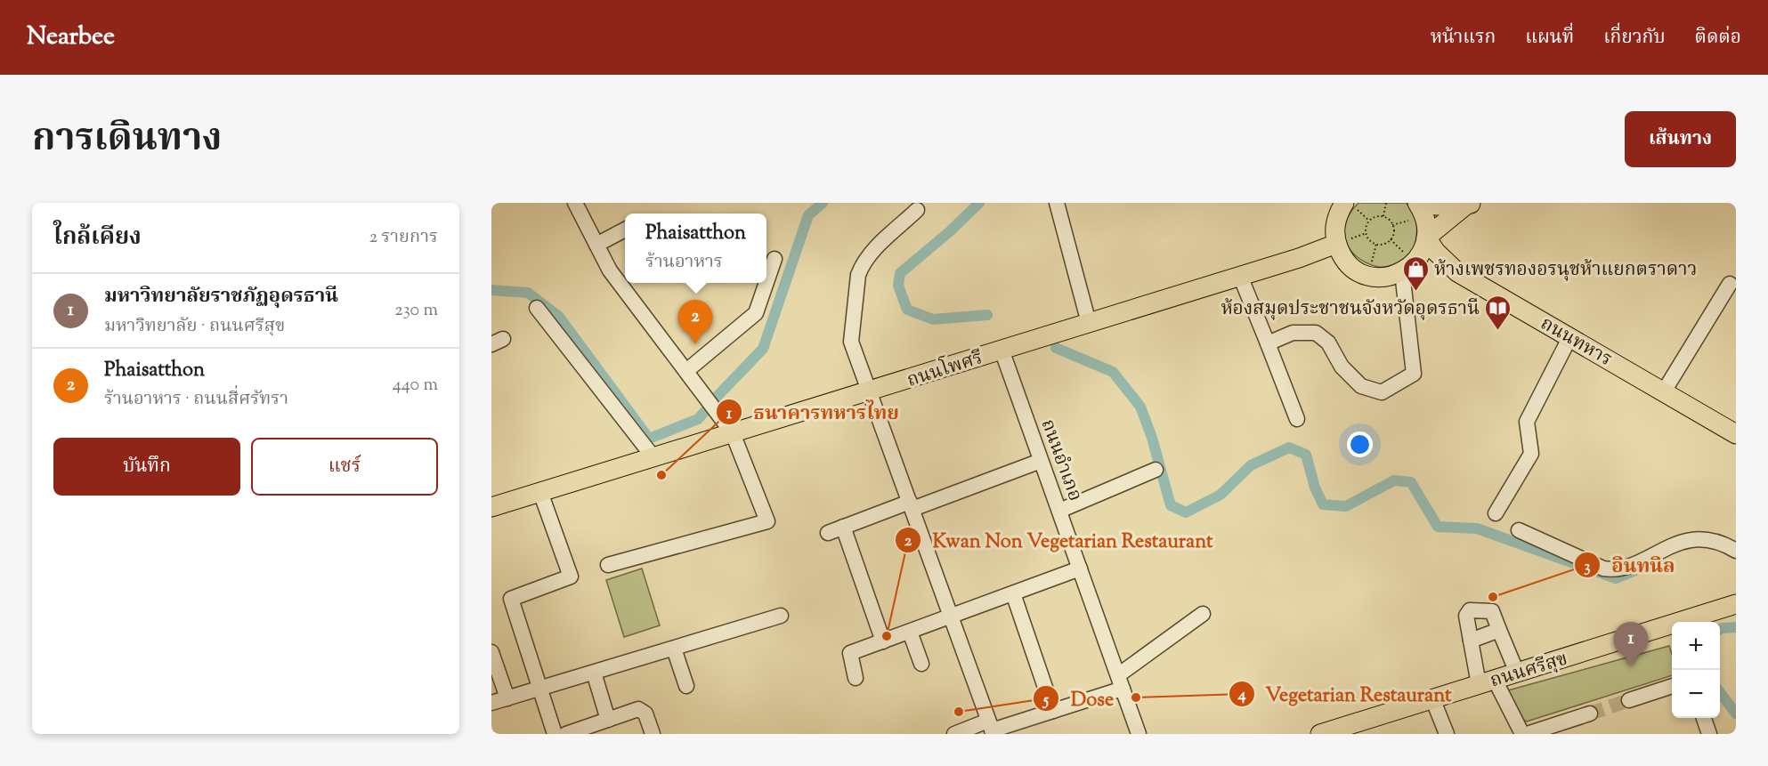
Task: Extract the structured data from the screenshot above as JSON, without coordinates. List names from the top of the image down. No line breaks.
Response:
{"streets":{"main road":["ถนนทหาร","ถนนโพศรี","ถนนศรีสุข"],"street":["ถนนอำเภอ"]},"crossings":[["ถนนโพศรี","ถนนอำเภอ"]],"places":{"shop":["ห้างเพชรทองอรนุชห้าแยกตราดาว"],"library":["ห้องสมุดประชาชนจังหวัดอุดรธานี"],"other":["ธนาคารทหารไทย","อินทนิล","Kwan Non Vegetarian Restaurant","Vegetarian Restaurant","Dose"]},"page":{"header":"Nearbee","nav":["หน้าแรก","แผนที่","เกี่ยวกับ","ติดต่อ"],"title":"การเดินทาง","buttons":["เส้นทาง",["บันทึก","แชร์"]],"heading":["ใกล้เคียง","2 รายการ"],"popup":["Phaisatthon","ร้านอาหาร"],"list":[{"mark":"1","name":"มหาวิทยาลัยราชภัฏอุดรธานี","note":"มหาวิทยาลัย · ถนนศรีสุข","value":"230 m"},{"mark":"2","name":"Phaisatthon","note":"ร้านอาหาร · ถนนสี่ศรัทรา","value":"440 m"}],"pins":["2","1"],"map_buttons":["+","−"]}}
